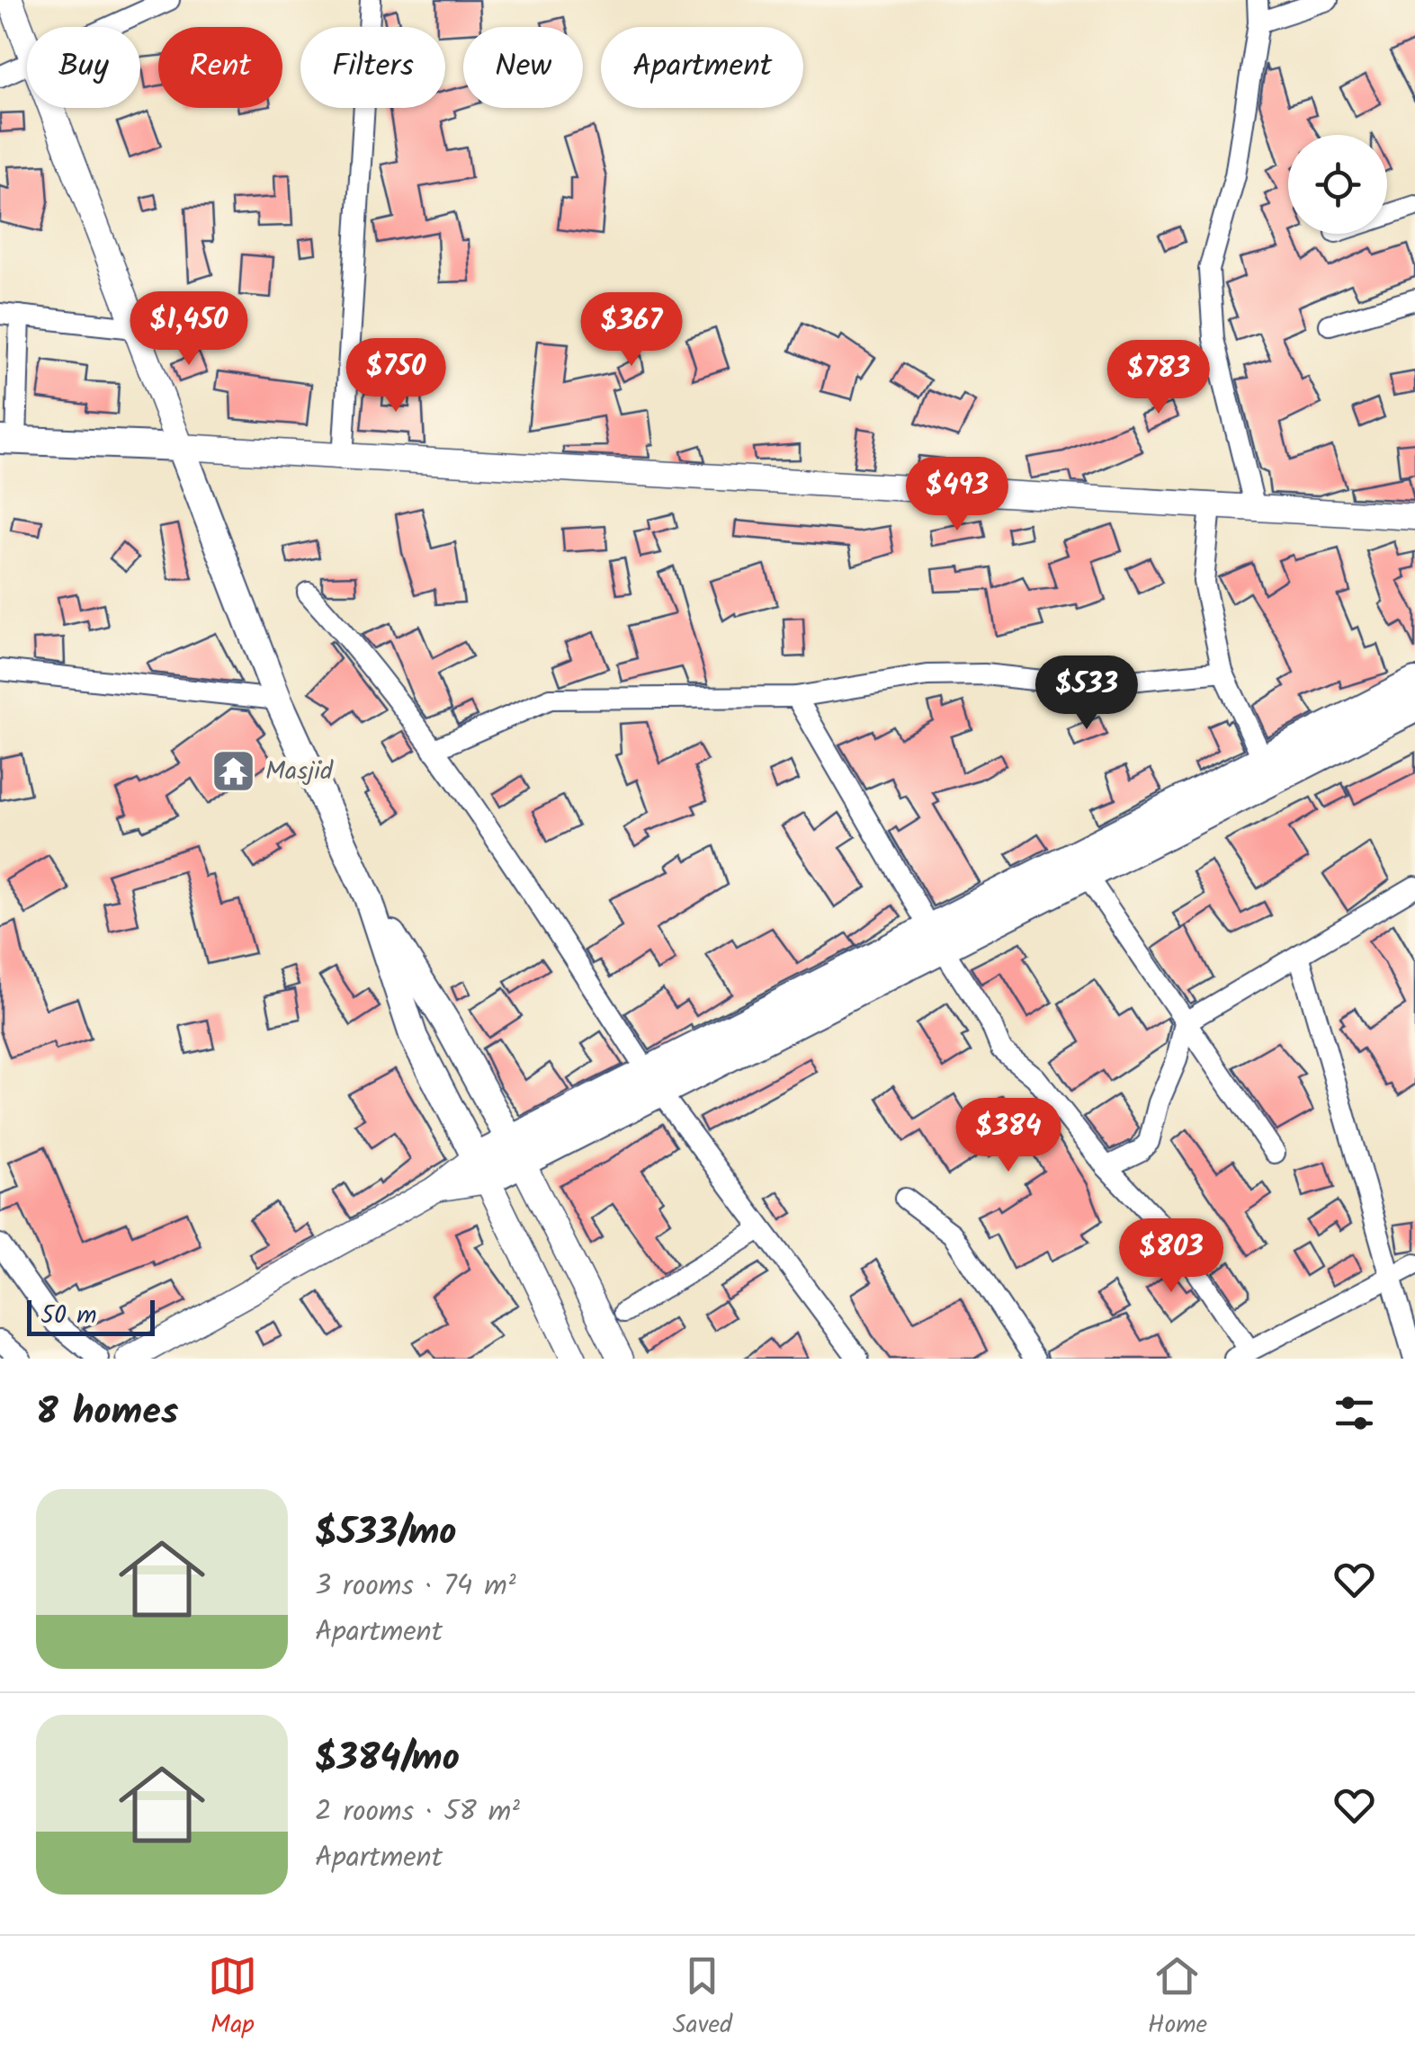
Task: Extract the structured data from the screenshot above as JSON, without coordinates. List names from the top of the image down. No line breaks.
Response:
{"places":{"temple":["Masjid"]},"scale_bar":"50 m","page":{"chip":["Buy","Rent","Filters","New","Apartment"],"price":["$1,450","$367","$750","$783","$493","$533","$384","$803"],"scale":"50 m","heading":"8 homes","list":[{"name":"$533/mo","note":"3 rooms · 74 m² · Apartment"},{"name":"$384/mo","note":"2 rooms · 58 m² · Apartment"}],"tabs":["Map","Saved","Home"]}}
